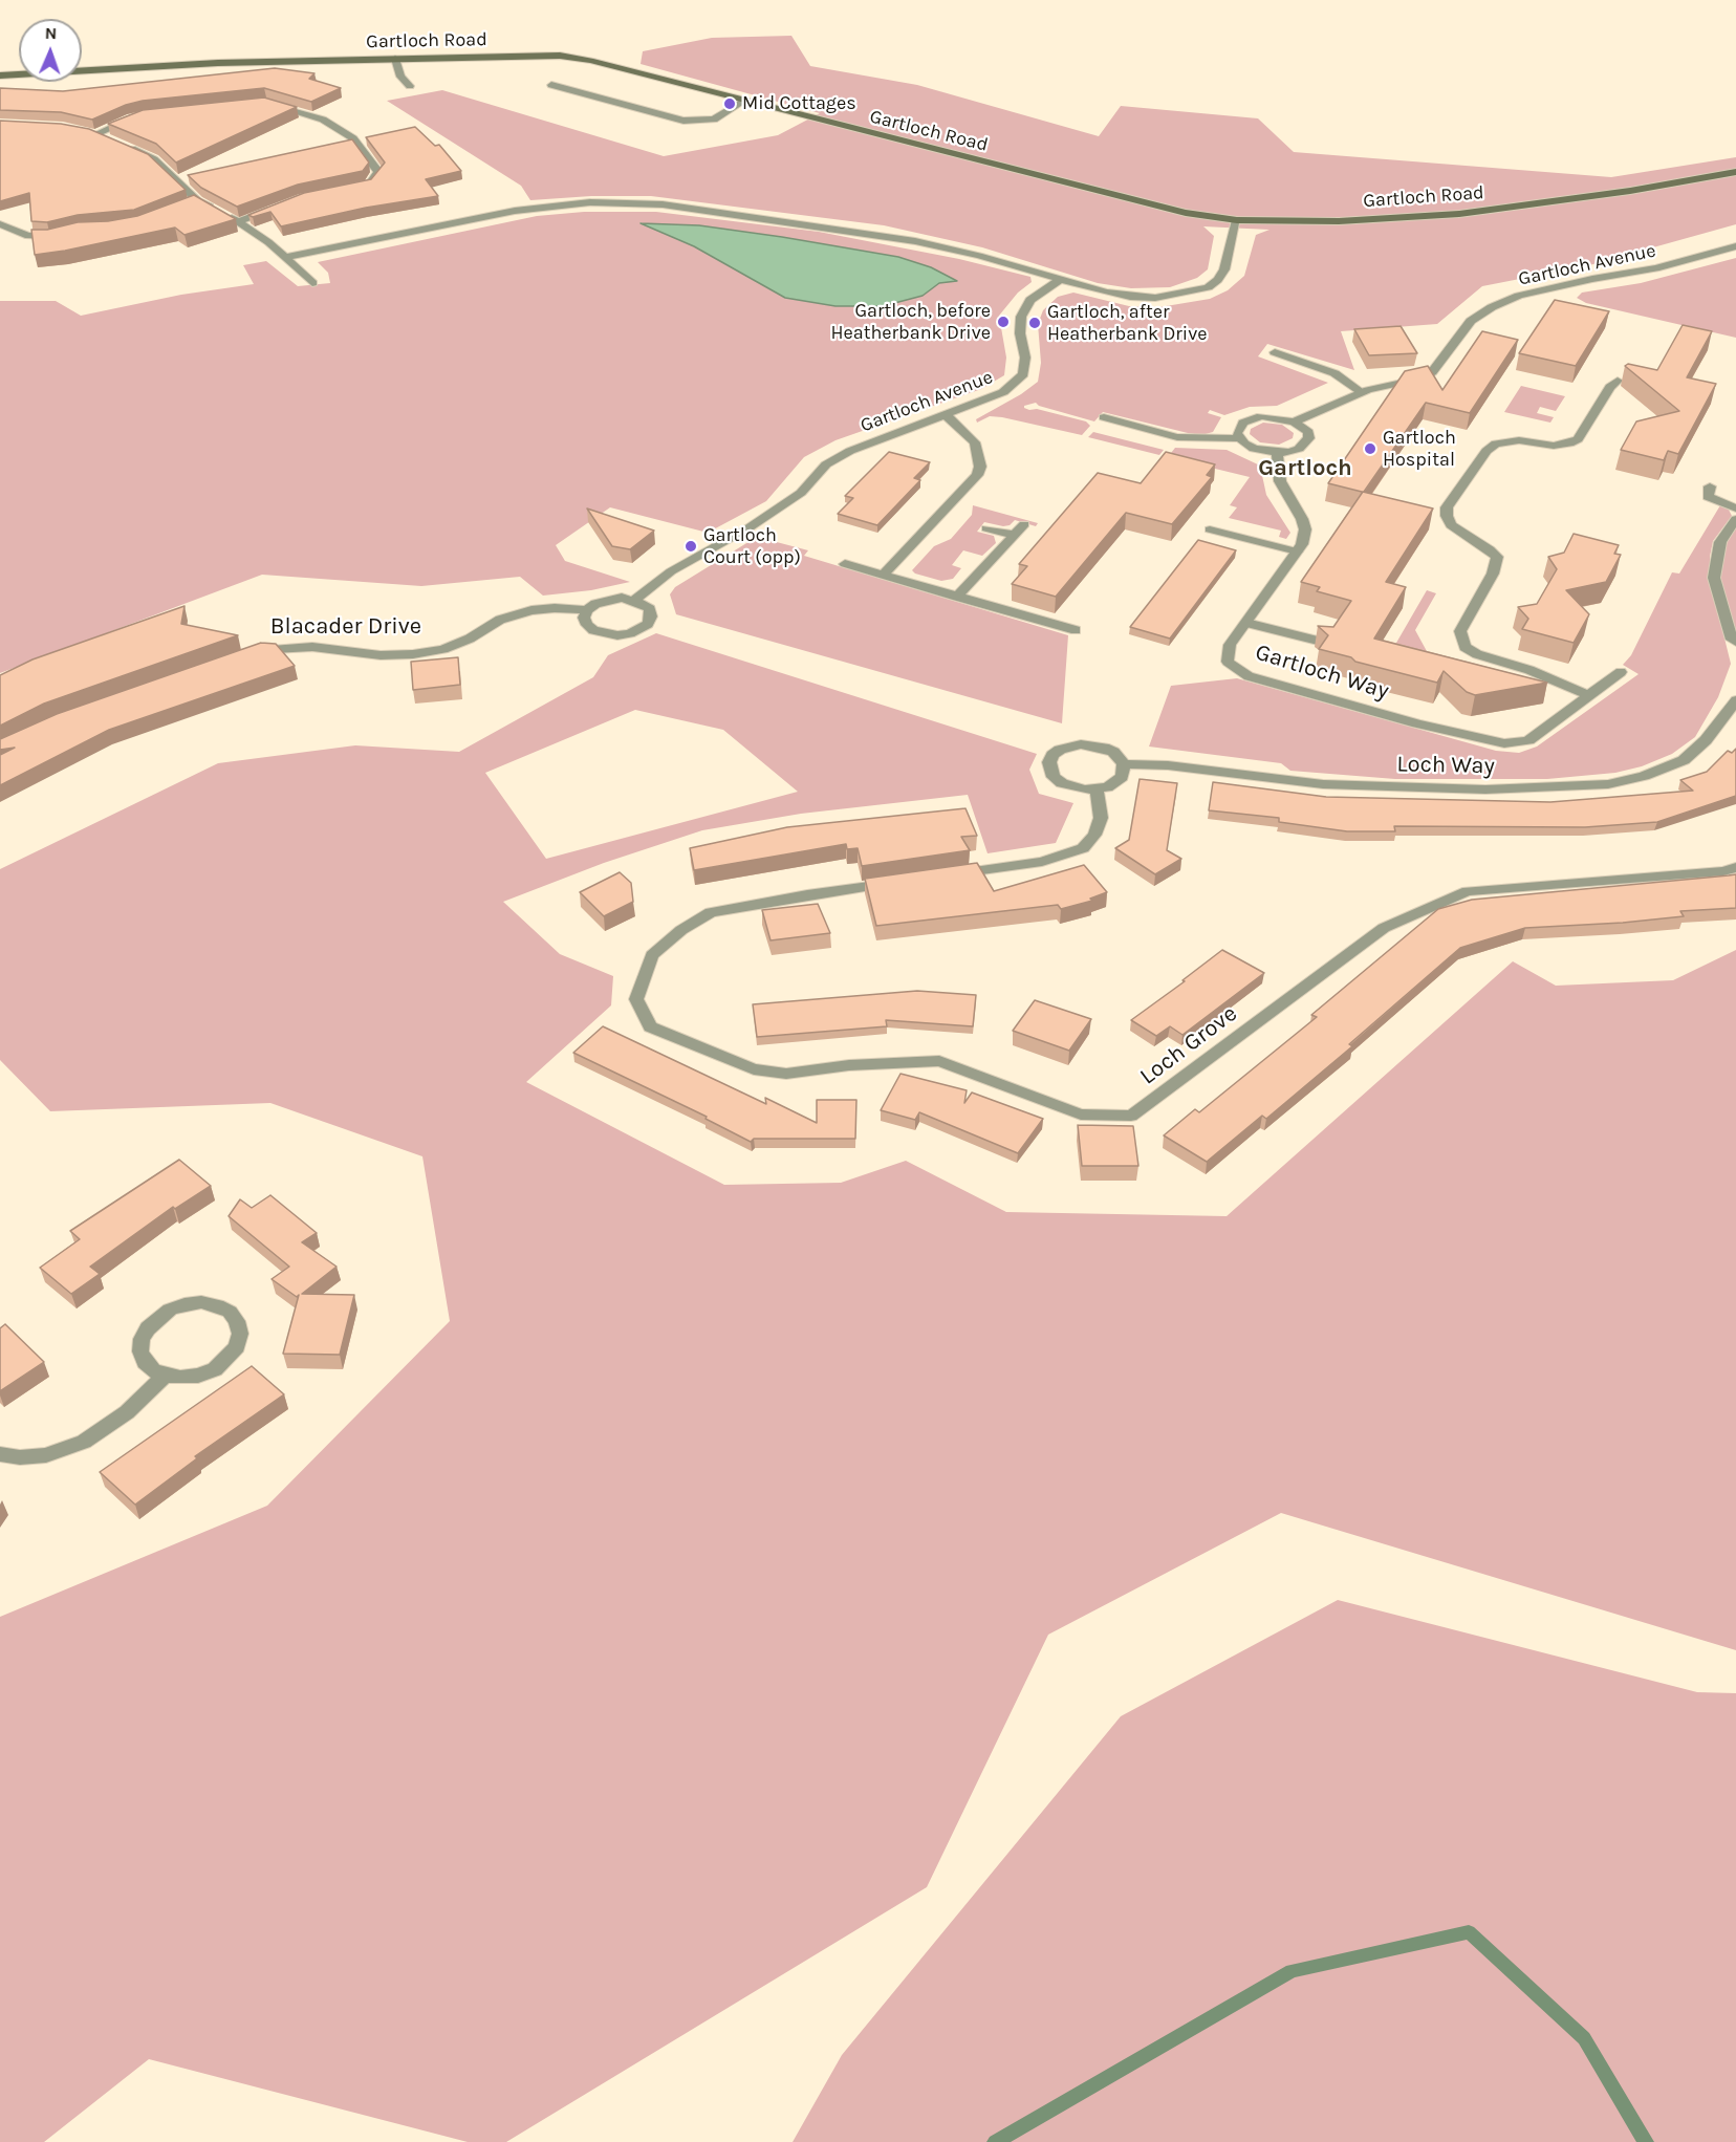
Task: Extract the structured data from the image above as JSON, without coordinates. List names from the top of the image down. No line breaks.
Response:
{"streets":{"main road":["Gartloch Road"],"street":["Gartloch Avenue","Blacader Drive","Gartloch Way","Loch Way","Loch Grove"]},"districts":["Gartloch"],"places":["Mid Cottages","Gartloch, before Heatherbank Drive","Gartloch, after Heatherbank Drive","Gartloch Hospital","Gartloch Court (opp)"],"north":"top"}
